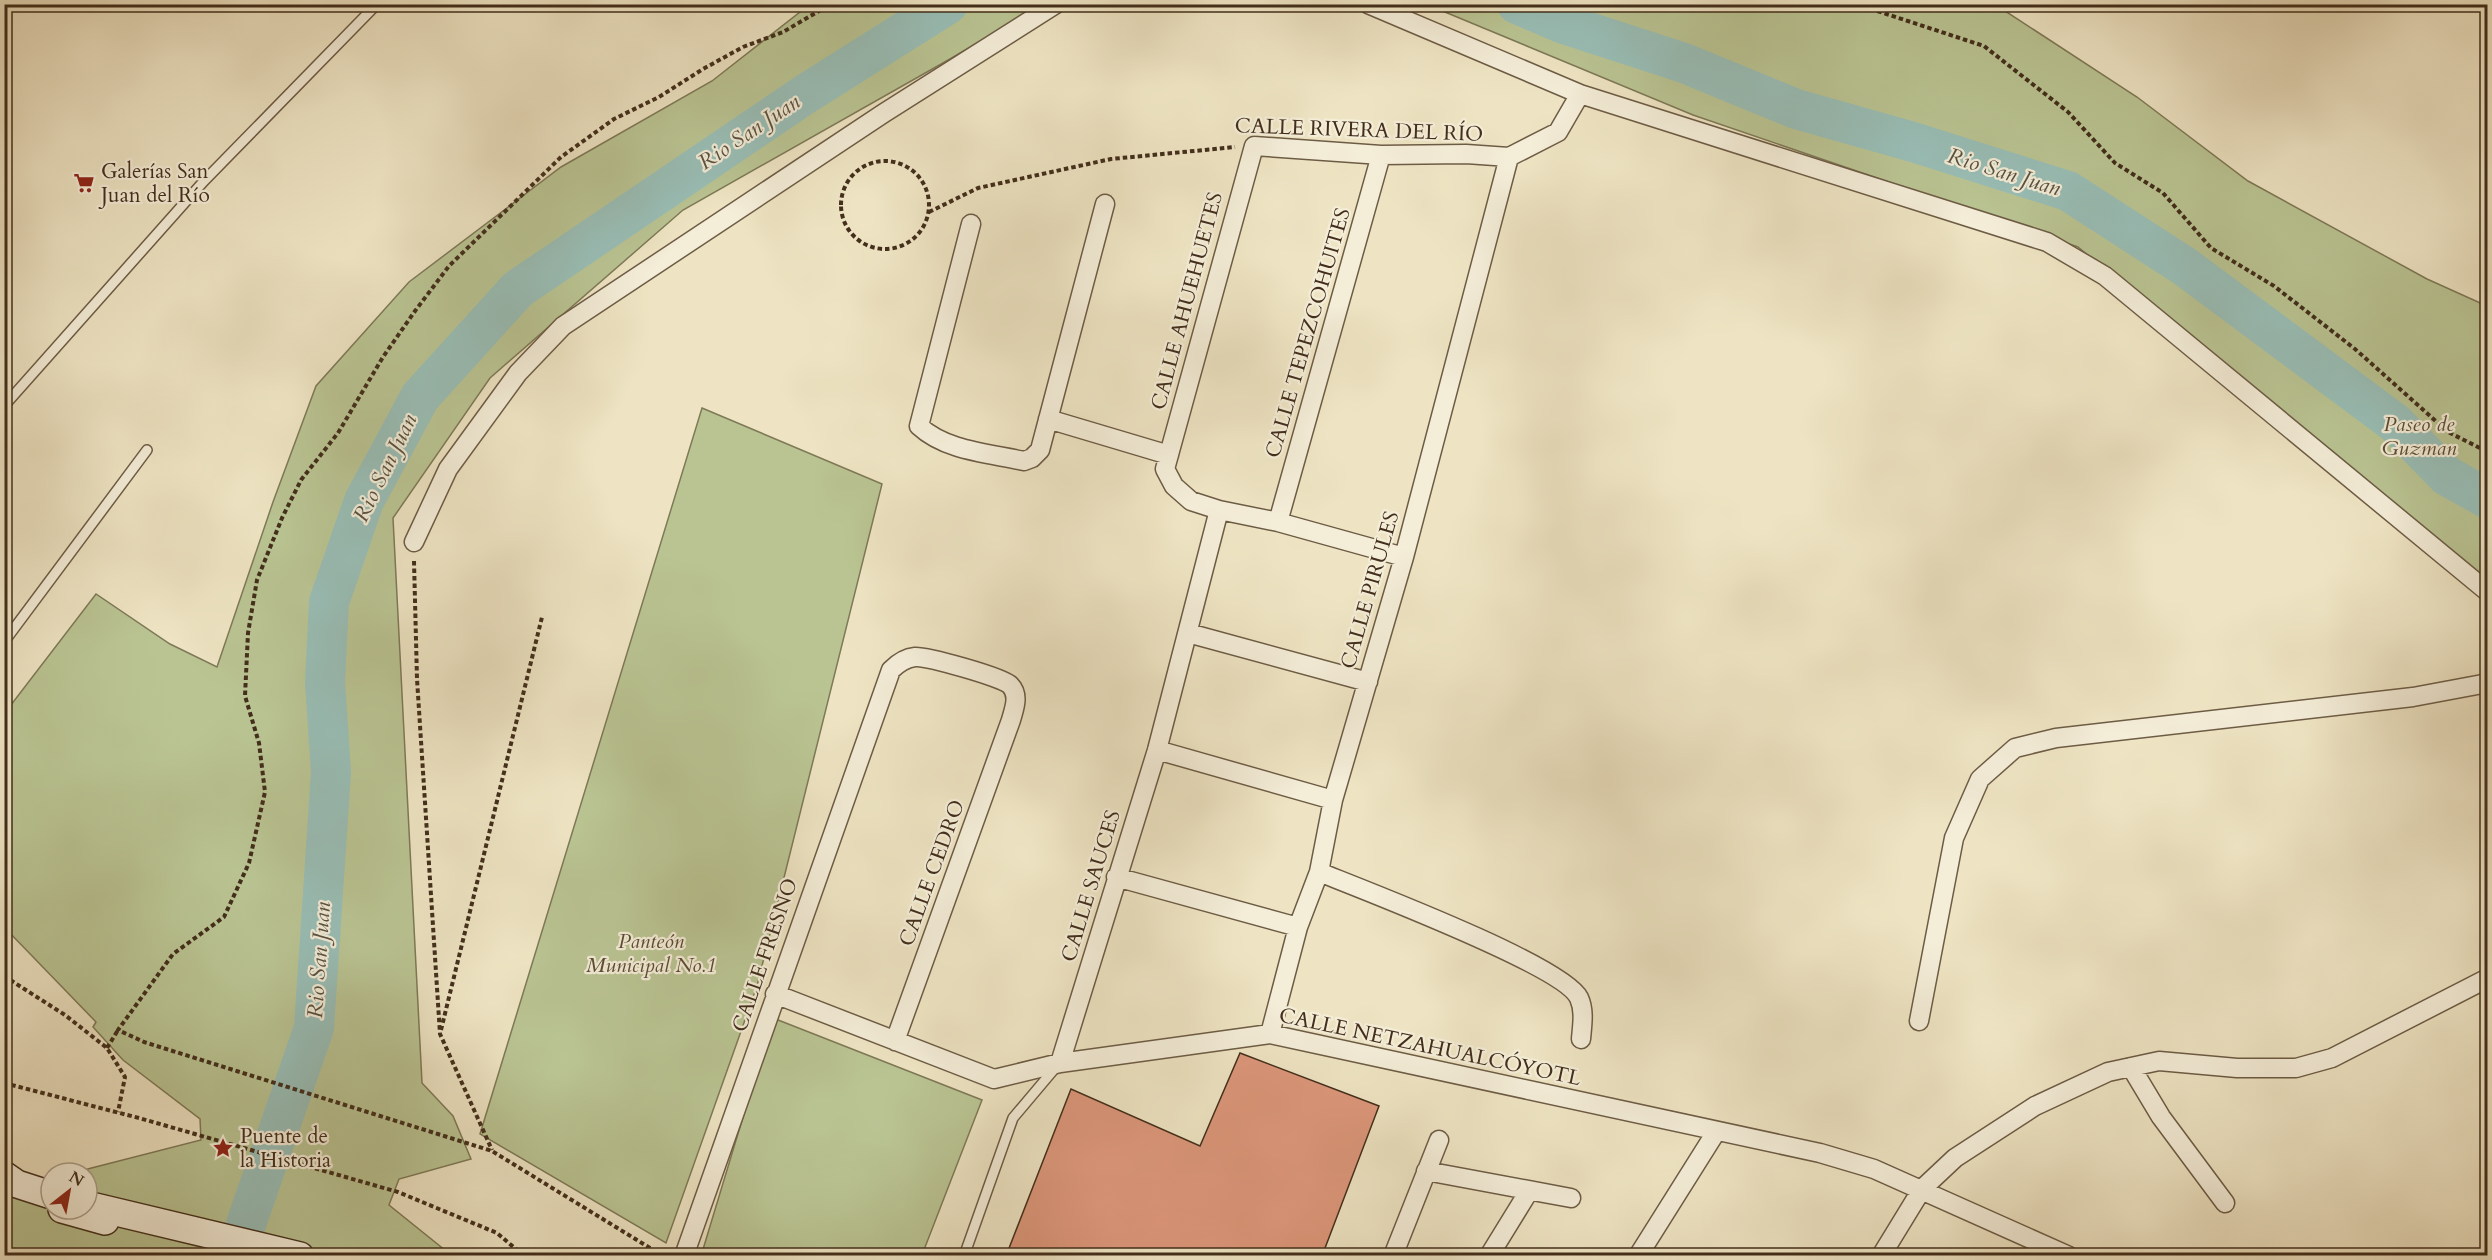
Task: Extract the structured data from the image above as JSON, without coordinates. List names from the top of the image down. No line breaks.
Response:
{"streets":{"street":["CALLE RIVERA DEL RÍO","CALLE AHUEHUETES","CALLE TEPEZCOHUITES","CALLE PIRULES","CALLE CEDRO","CALLE SAUCES","CALLE FRESNO","CALLE NETZAHUALCÓYOTL"]},"crossings":[["CALLE RIVERA DEL RÍO","CALLE AHUEHUETES"],["CALLE RIVERA DEL RÍO","CALLE TEPEZCOHUITES"],["CALLE RIVERA DEL RÍO","CALLE PIRULES"],["CALLE PIRULES","CALLE NETZAHUALCÓYOTL"],["CALLE CEDRO","CALLE FRESNO"],["CALLE CEDRO","CALLE NETZAHUALCÓYOTL"],["CALLE SAUCES","CALLE NETZAHUALCÓYOTL"],["CALLE FRESNO","CALLE NETZAHUALCÓYOTL"]],"water":["Rio San Juan"],"parks":["Paseo de Guzman","Panteón Municipal No.1"],"places":{"supermarket":["Galerías San Juan del Río"],"place":["Puente de la Historia"]},"north":"top right"}
